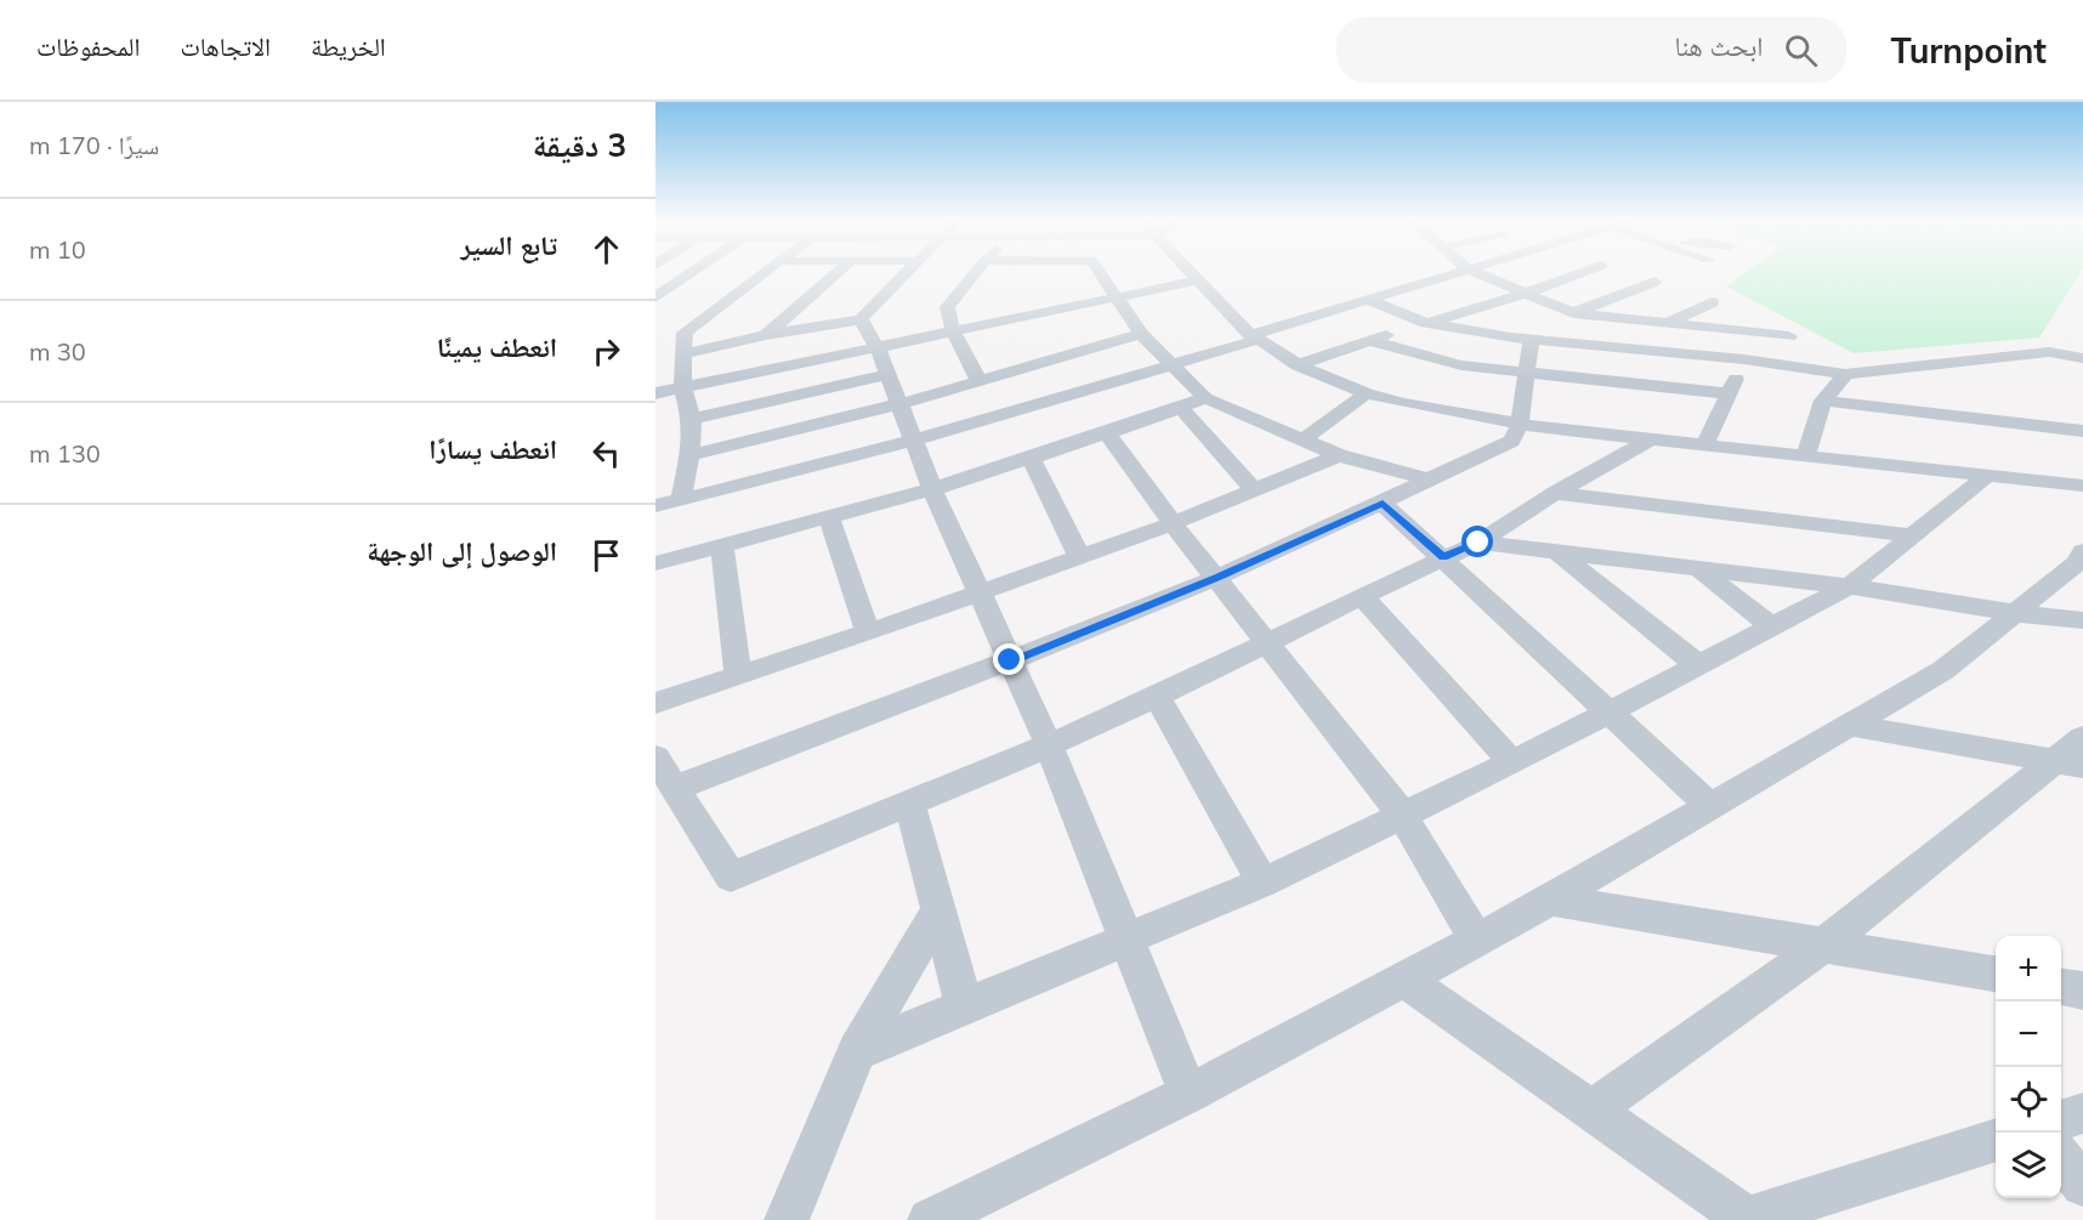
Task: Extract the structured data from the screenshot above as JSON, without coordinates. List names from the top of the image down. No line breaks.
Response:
{"page":{"header":"Turnpoint","search":"ابحث هنا","nav":["الخريطة","الاتجاهات","المحفوظات"],"heading":["3 دقيقة","سيرًا · 170 m"],"list":[["تابع السير","10 m"],["انعطف يمينًا","30 m"],["انعطف يسارًا","130 m"],"الوصول إلى الوجهة"],"map_buttons":["+","−"]}}
